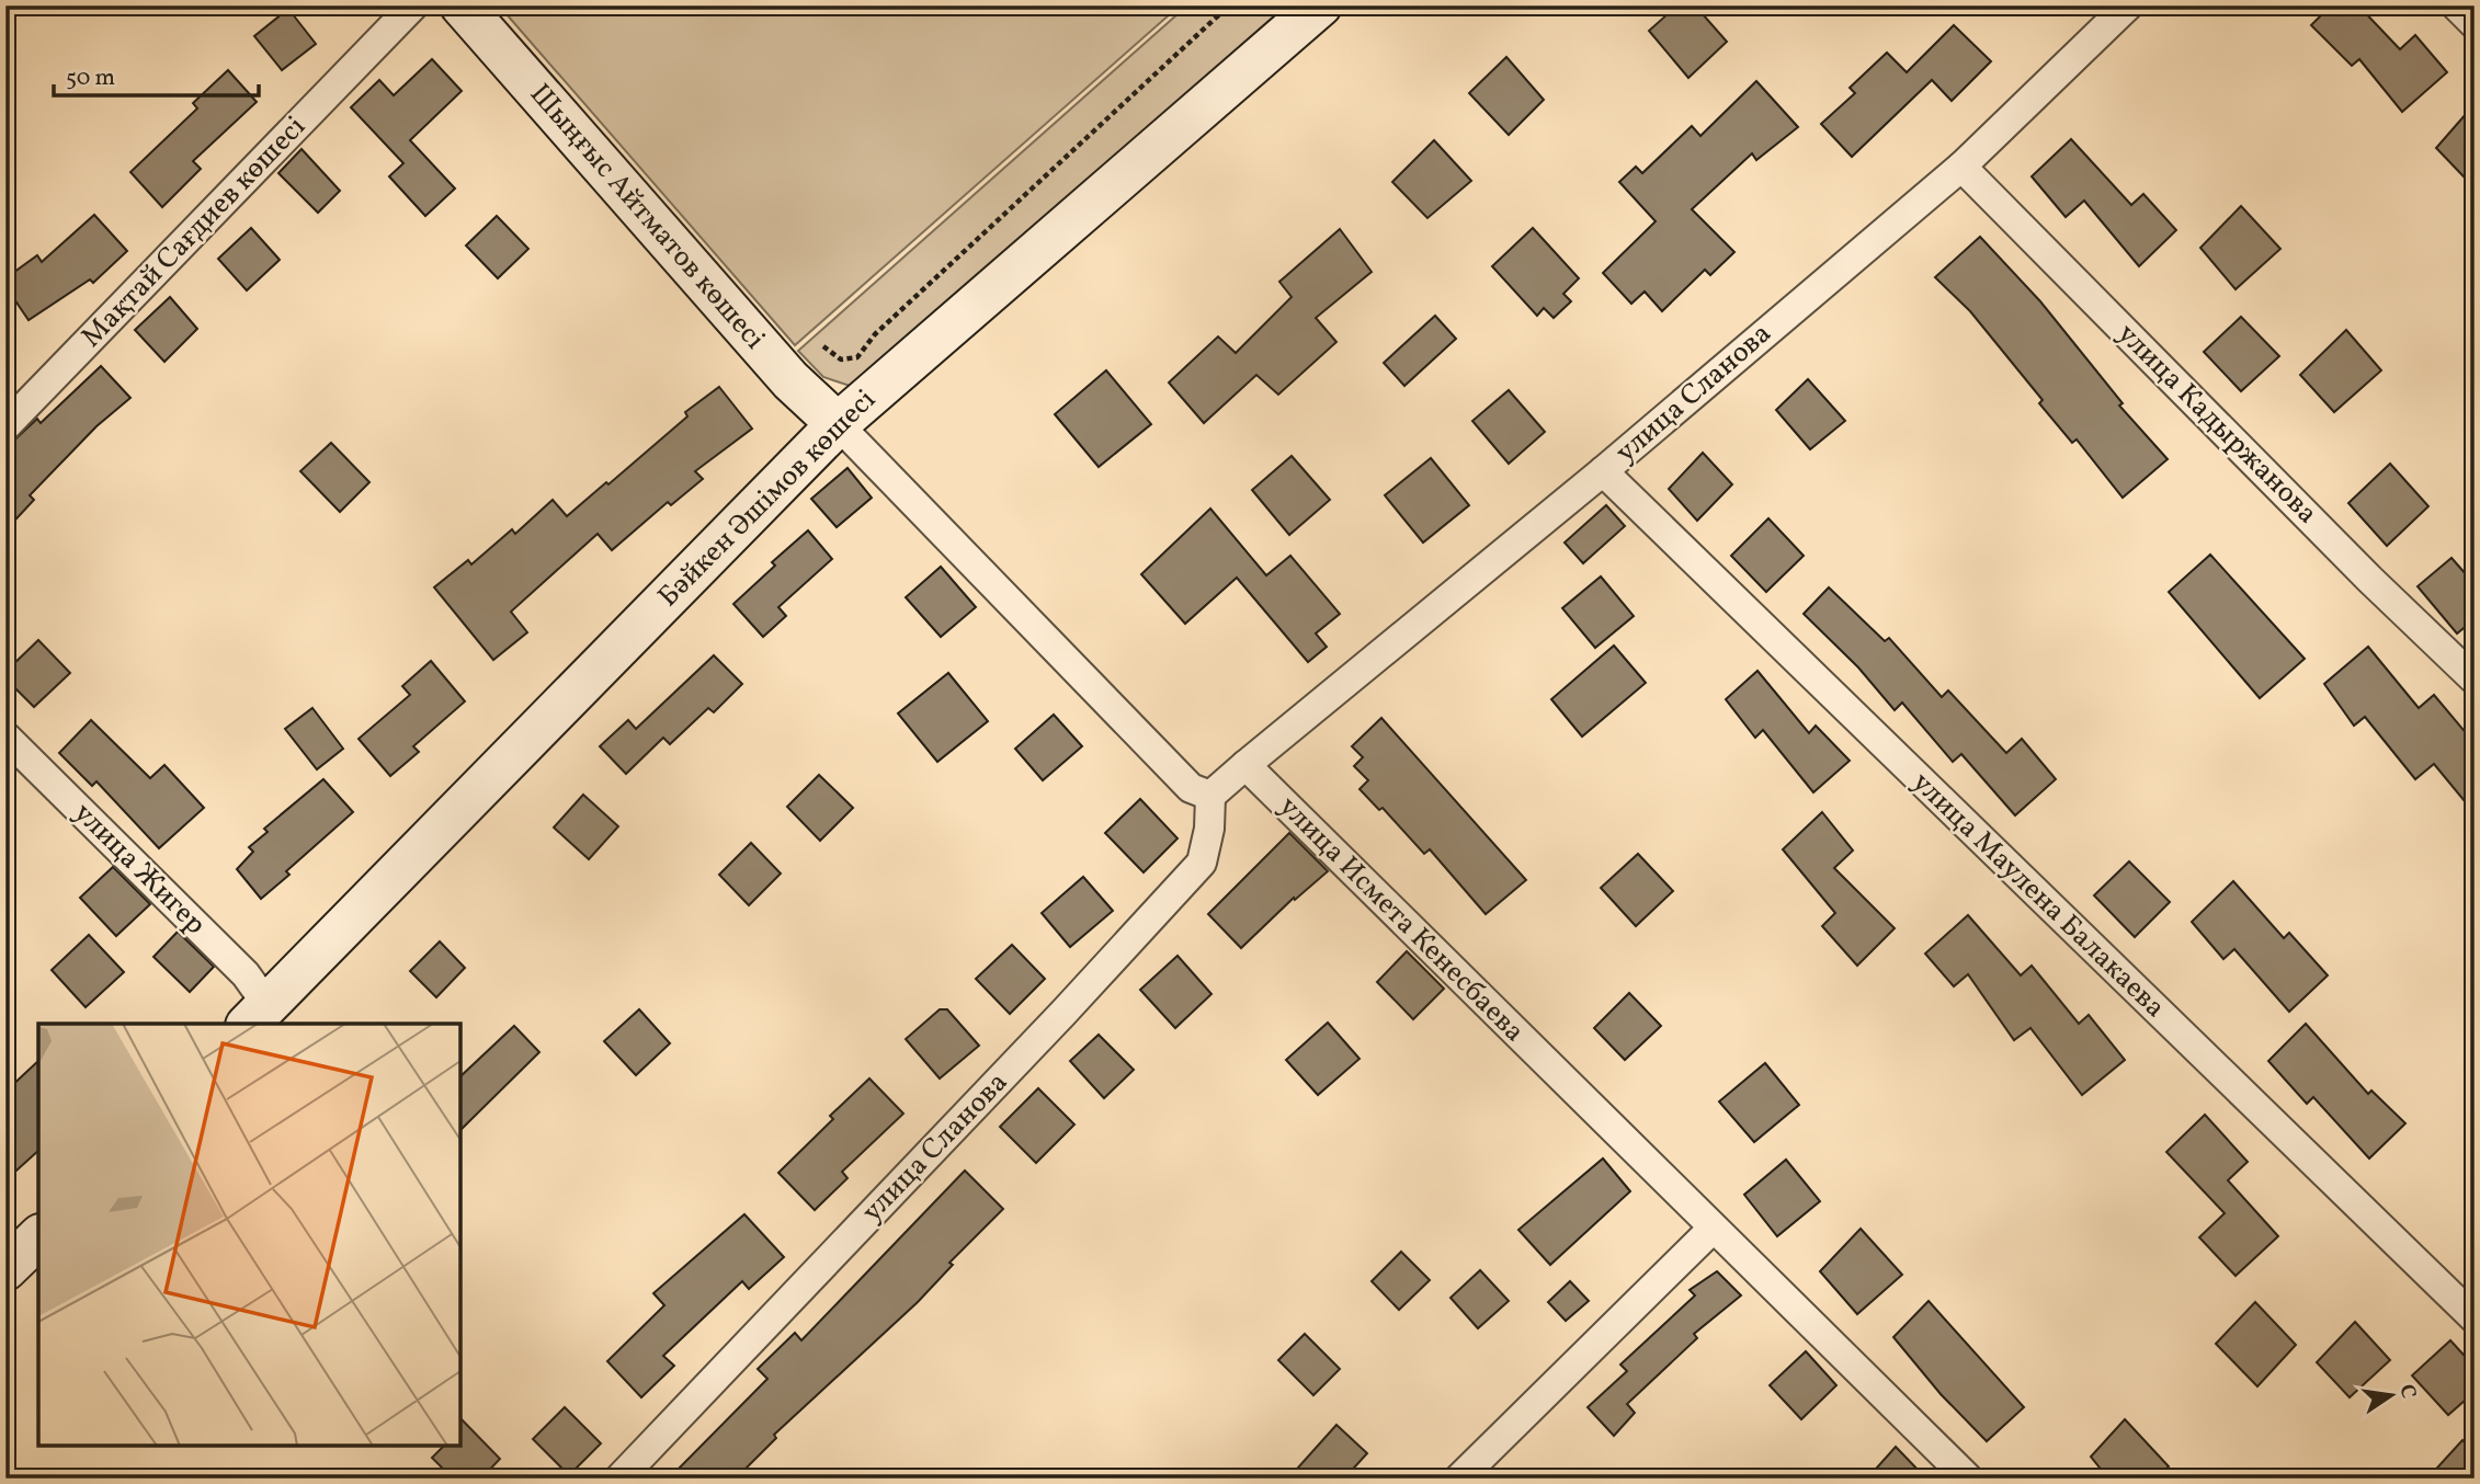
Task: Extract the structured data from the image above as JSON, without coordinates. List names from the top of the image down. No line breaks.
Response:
{"streets":{"main road":["Шыңғыс Айтматов көшесі","Бәйкен Әшімов көшесі"],"street":["Мақтай Сағдиев көшесі","улица Сланова","улица Кадыржанова","улица Жигер","улица Маулена Балакаева","улица Исмета Кенесбаева"]},"crossings":[["Шыңғыс Айтматов көшесі","Бәйкен Әшімов көшесі"],["улица Сланова","улица Кадыржанова"],["улица Сланова","улица Маулена Балакаева"],["улица Сланова","улица Исмета Кенесбаева"],["Бәйкен Әшімов көшесі","улица Жигер"]],"scale_bar":"50 m","north":"right"}
